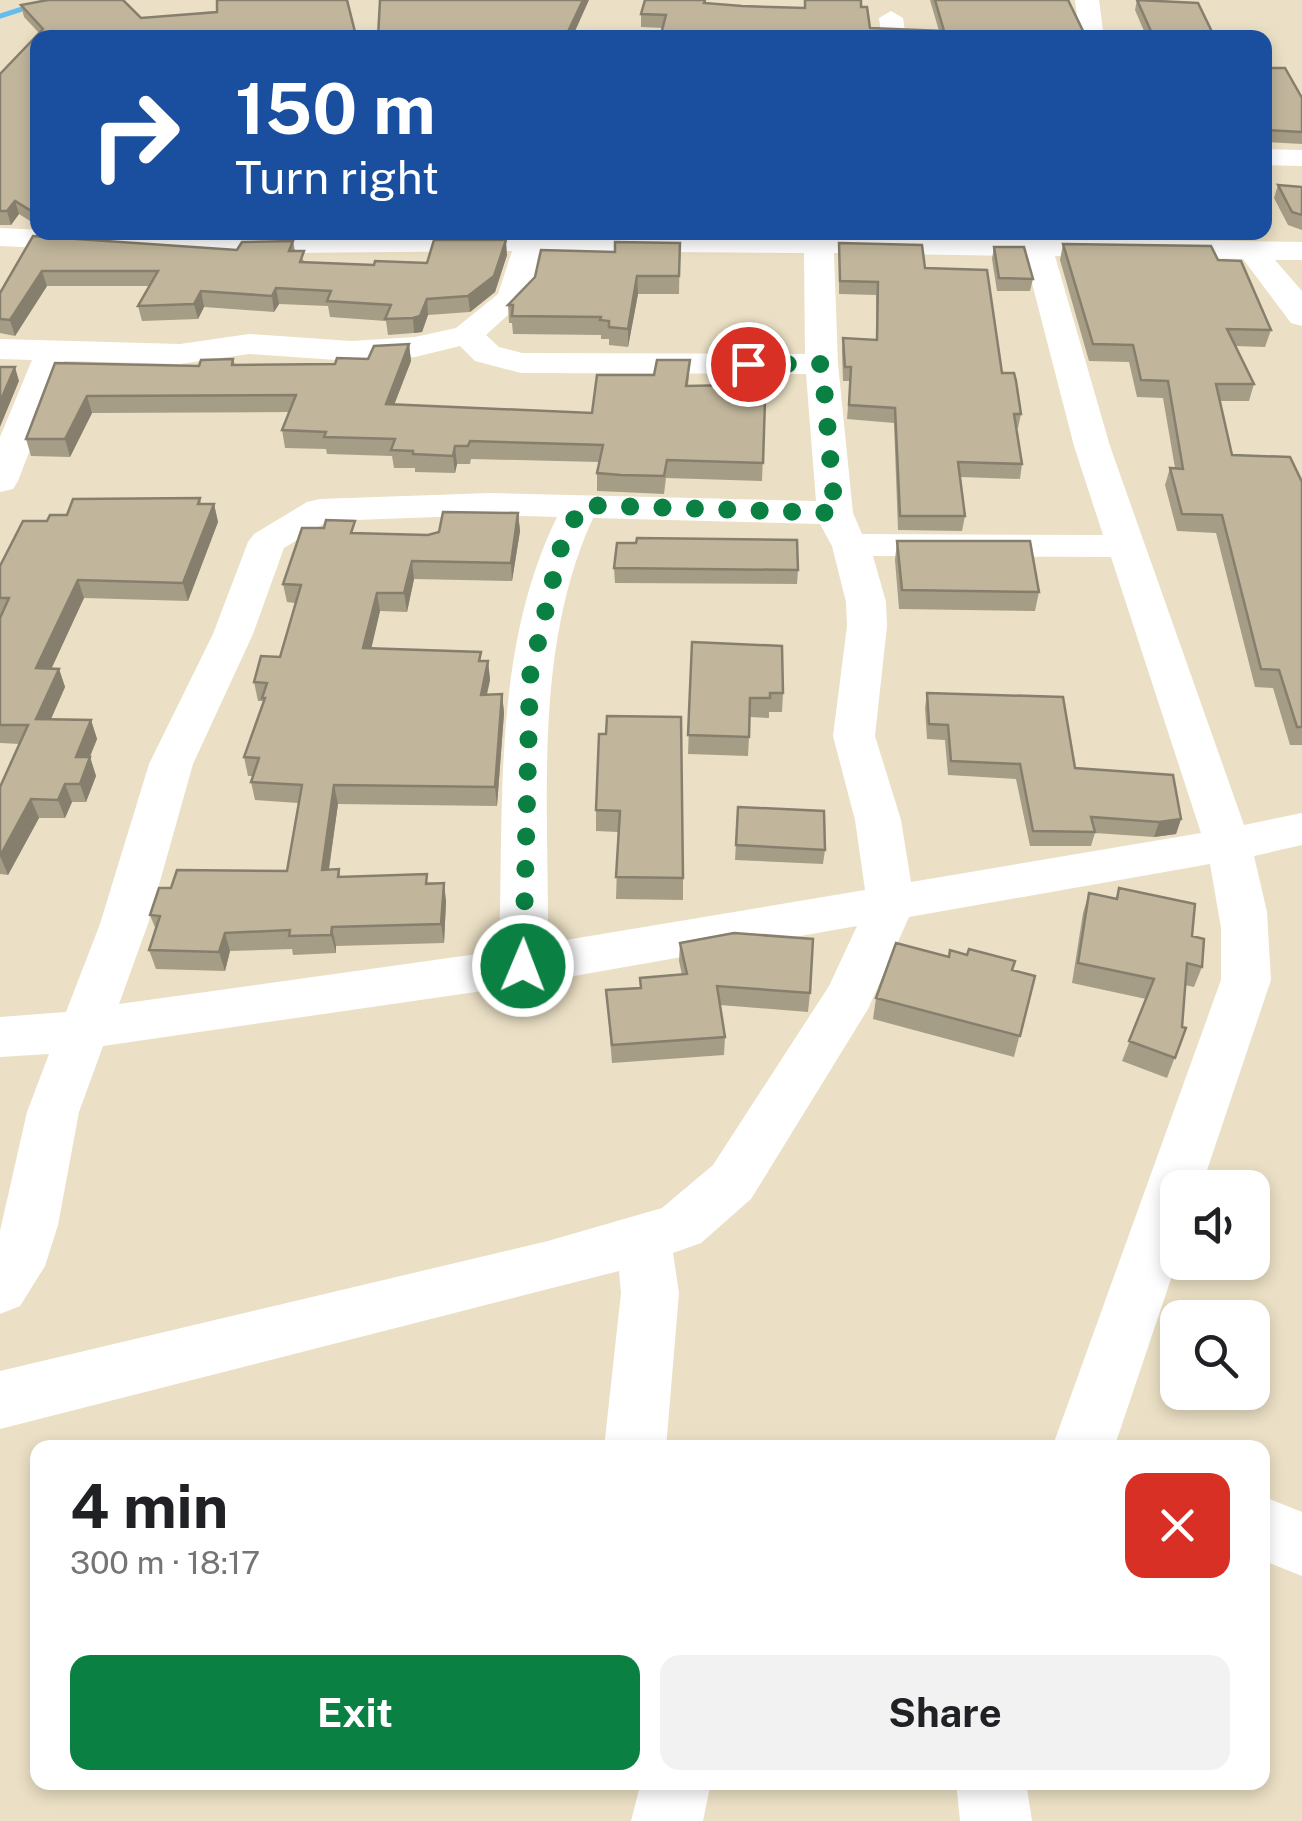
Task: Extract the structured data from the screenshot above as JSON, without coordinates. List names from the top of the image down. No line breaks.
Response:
{"page":{"turn":["150 m","Turn right"],"heading":["4 min","300 m · 18:17"],"buttons":["Exit","Share"]}}
